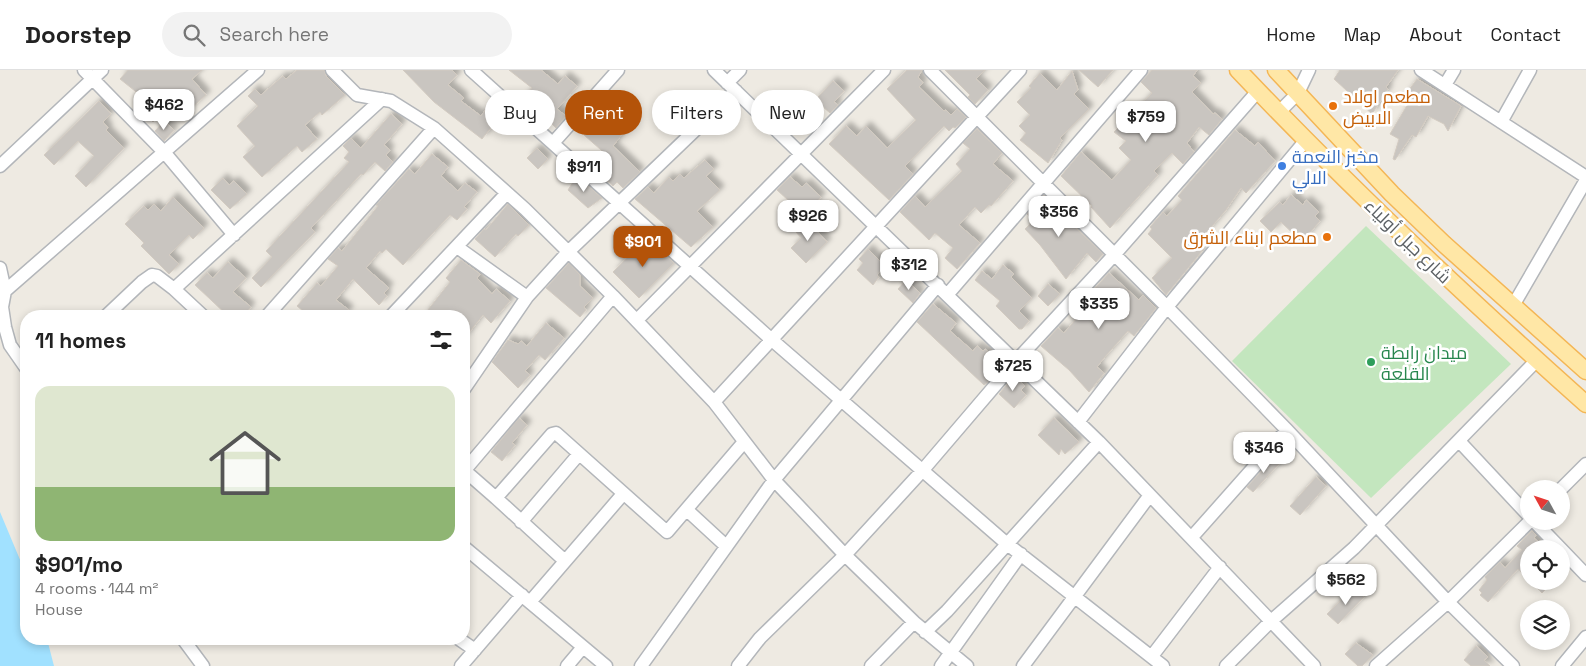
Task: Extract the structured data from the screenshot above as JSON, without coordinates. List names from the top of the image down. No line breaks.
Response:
{"streets":{"main road":["شارع جبل أولياء"]},"places":["مطعم اولاد الابيض","مخبز النعمة الالي","مطعم ابناء الشرق","ميدان رابطة القلعة"],"north":"top left","page":{"header":"Doorstep","search":"Search here","nav":["Home","Map","About","Contact"],"price":["$462","$759","$911","$356","$926","$901","$312","$335","$725","$346","$562"],"chip":["Buy","Rent","Filters","New"],"heading":"11 homes","list":[{"name":"$901/mo","note":"4 rooms · 144 m² · House"}]}}
